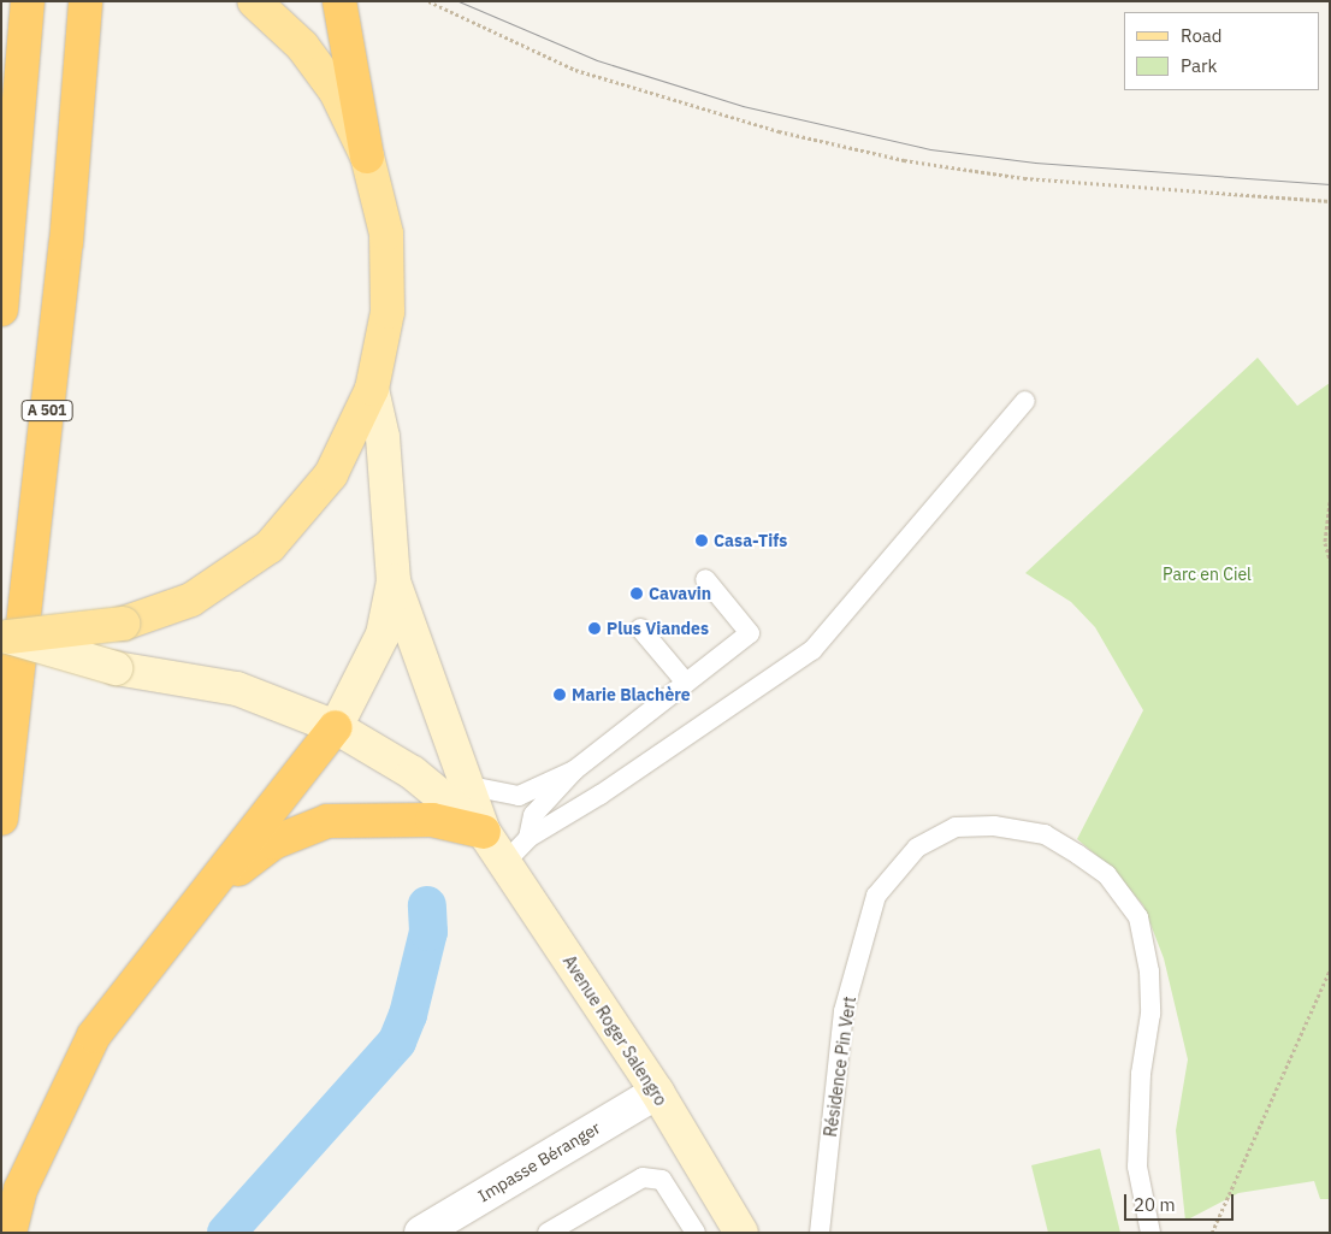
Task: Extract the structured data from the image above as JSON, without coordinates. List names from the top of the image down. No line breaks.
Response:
{"streets":{"highway":["A 501"],"main road":["Avenue Roger Salengro"],"street":["Impasse Béranger"],"lane":["Résidence Pin Vert"]},"crossings":[["Avenue Roger Salengro","Impasse Béranger"]],"parks":["Parc en Ciel"],"places":["Casa-Tifs","Cavavin","Plus Viandes","Marie Blachère"],"legend":["Road","Park"],"scale_bar":"20 m"}
